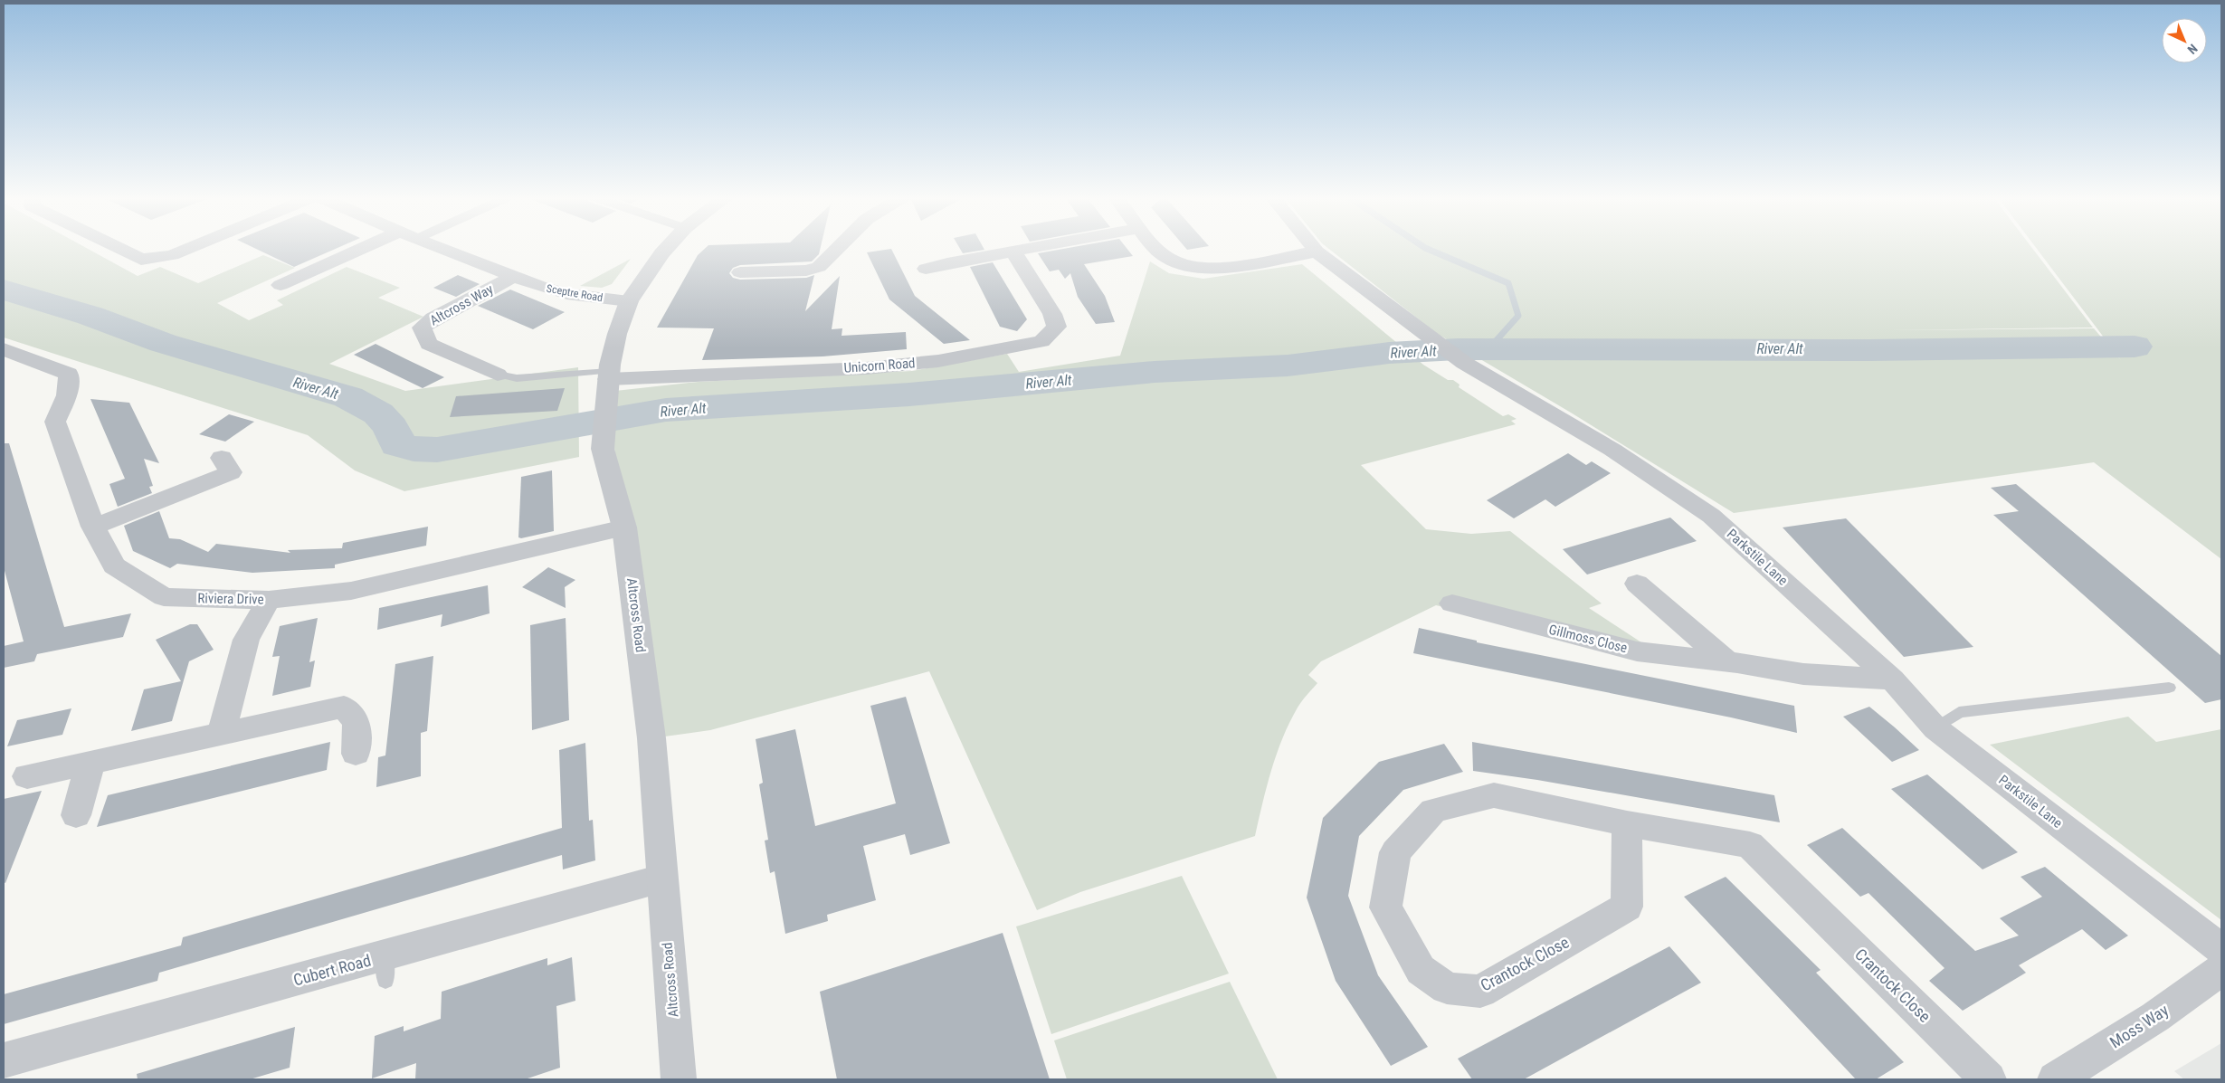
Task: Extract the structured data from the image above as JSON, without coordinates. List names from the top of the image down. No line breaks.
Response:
{"streets":{"street":["Sceptre Road","Altcross Way","Unicorn Road","Parkstile Lane","Riviera Drive","Altcross Road","Gillmoss Close","Crantock Close","Cubert Road","Moss Way"]},"crossings":[["Sceptre Road","Altcross Way"],["Sceptre Road","Altcross Road"],["Unicorn Road","Altcross Road"],["Parkstile Lane","Gillmoss Close"],["Riviera Drive","Altcross Road"],["Altcross Road","Cubert Road"]],"water":["River Alt"],"north":"bottom right"}
